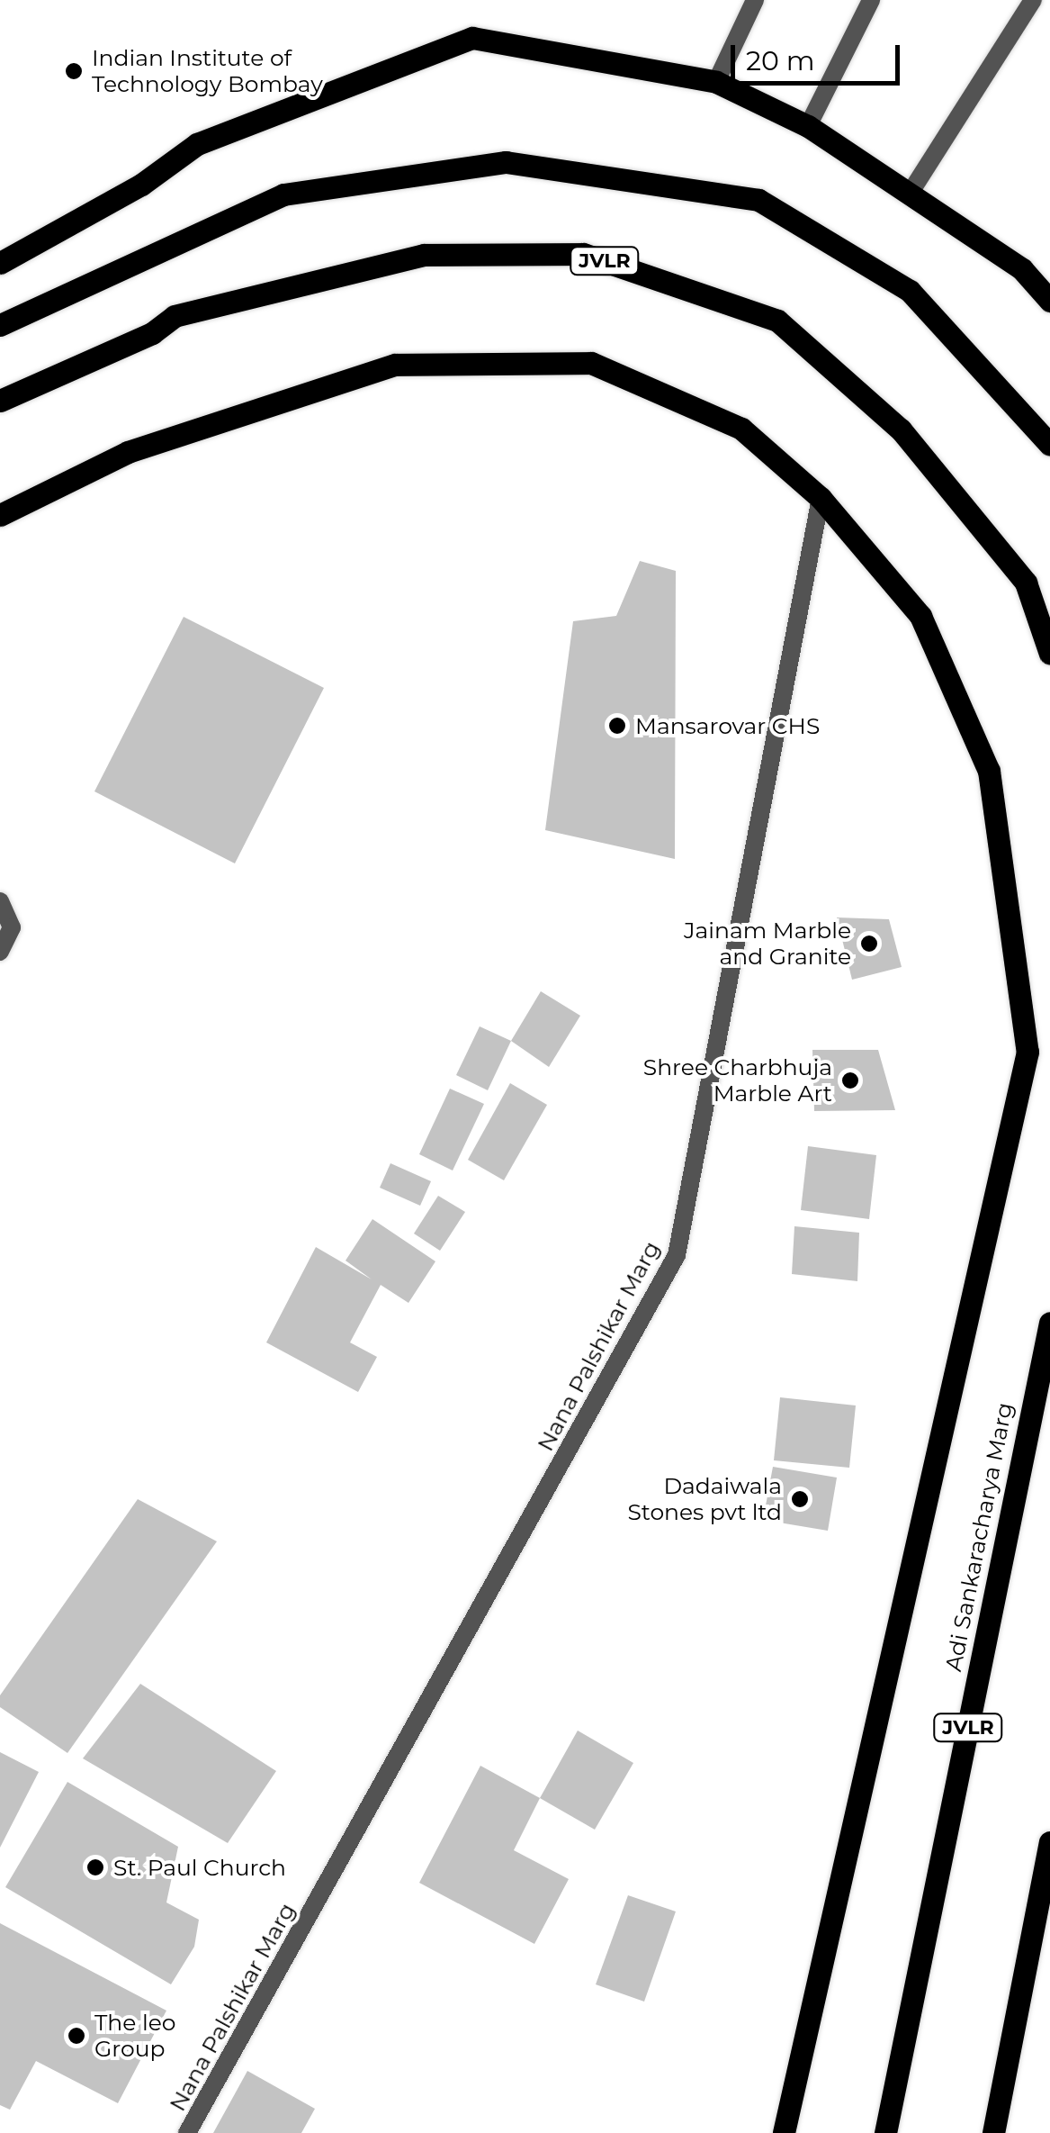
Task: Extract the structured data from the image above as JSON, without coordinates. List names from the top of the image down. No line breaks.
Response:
{"streets":{"main road":["JVLR","Adi Sankaracharya Marg"],"street":["Nana Palshikar Marg"]},"places":["Indian Institute of Technology Bombay","Mansarovar CHS","Jainam Marble and Granite","Shree Charbhuja Marble Art","Dadaiwala Stones pvt ltd","St. Paul Church","The leo Group"],"scale_bar":"20 m"}
